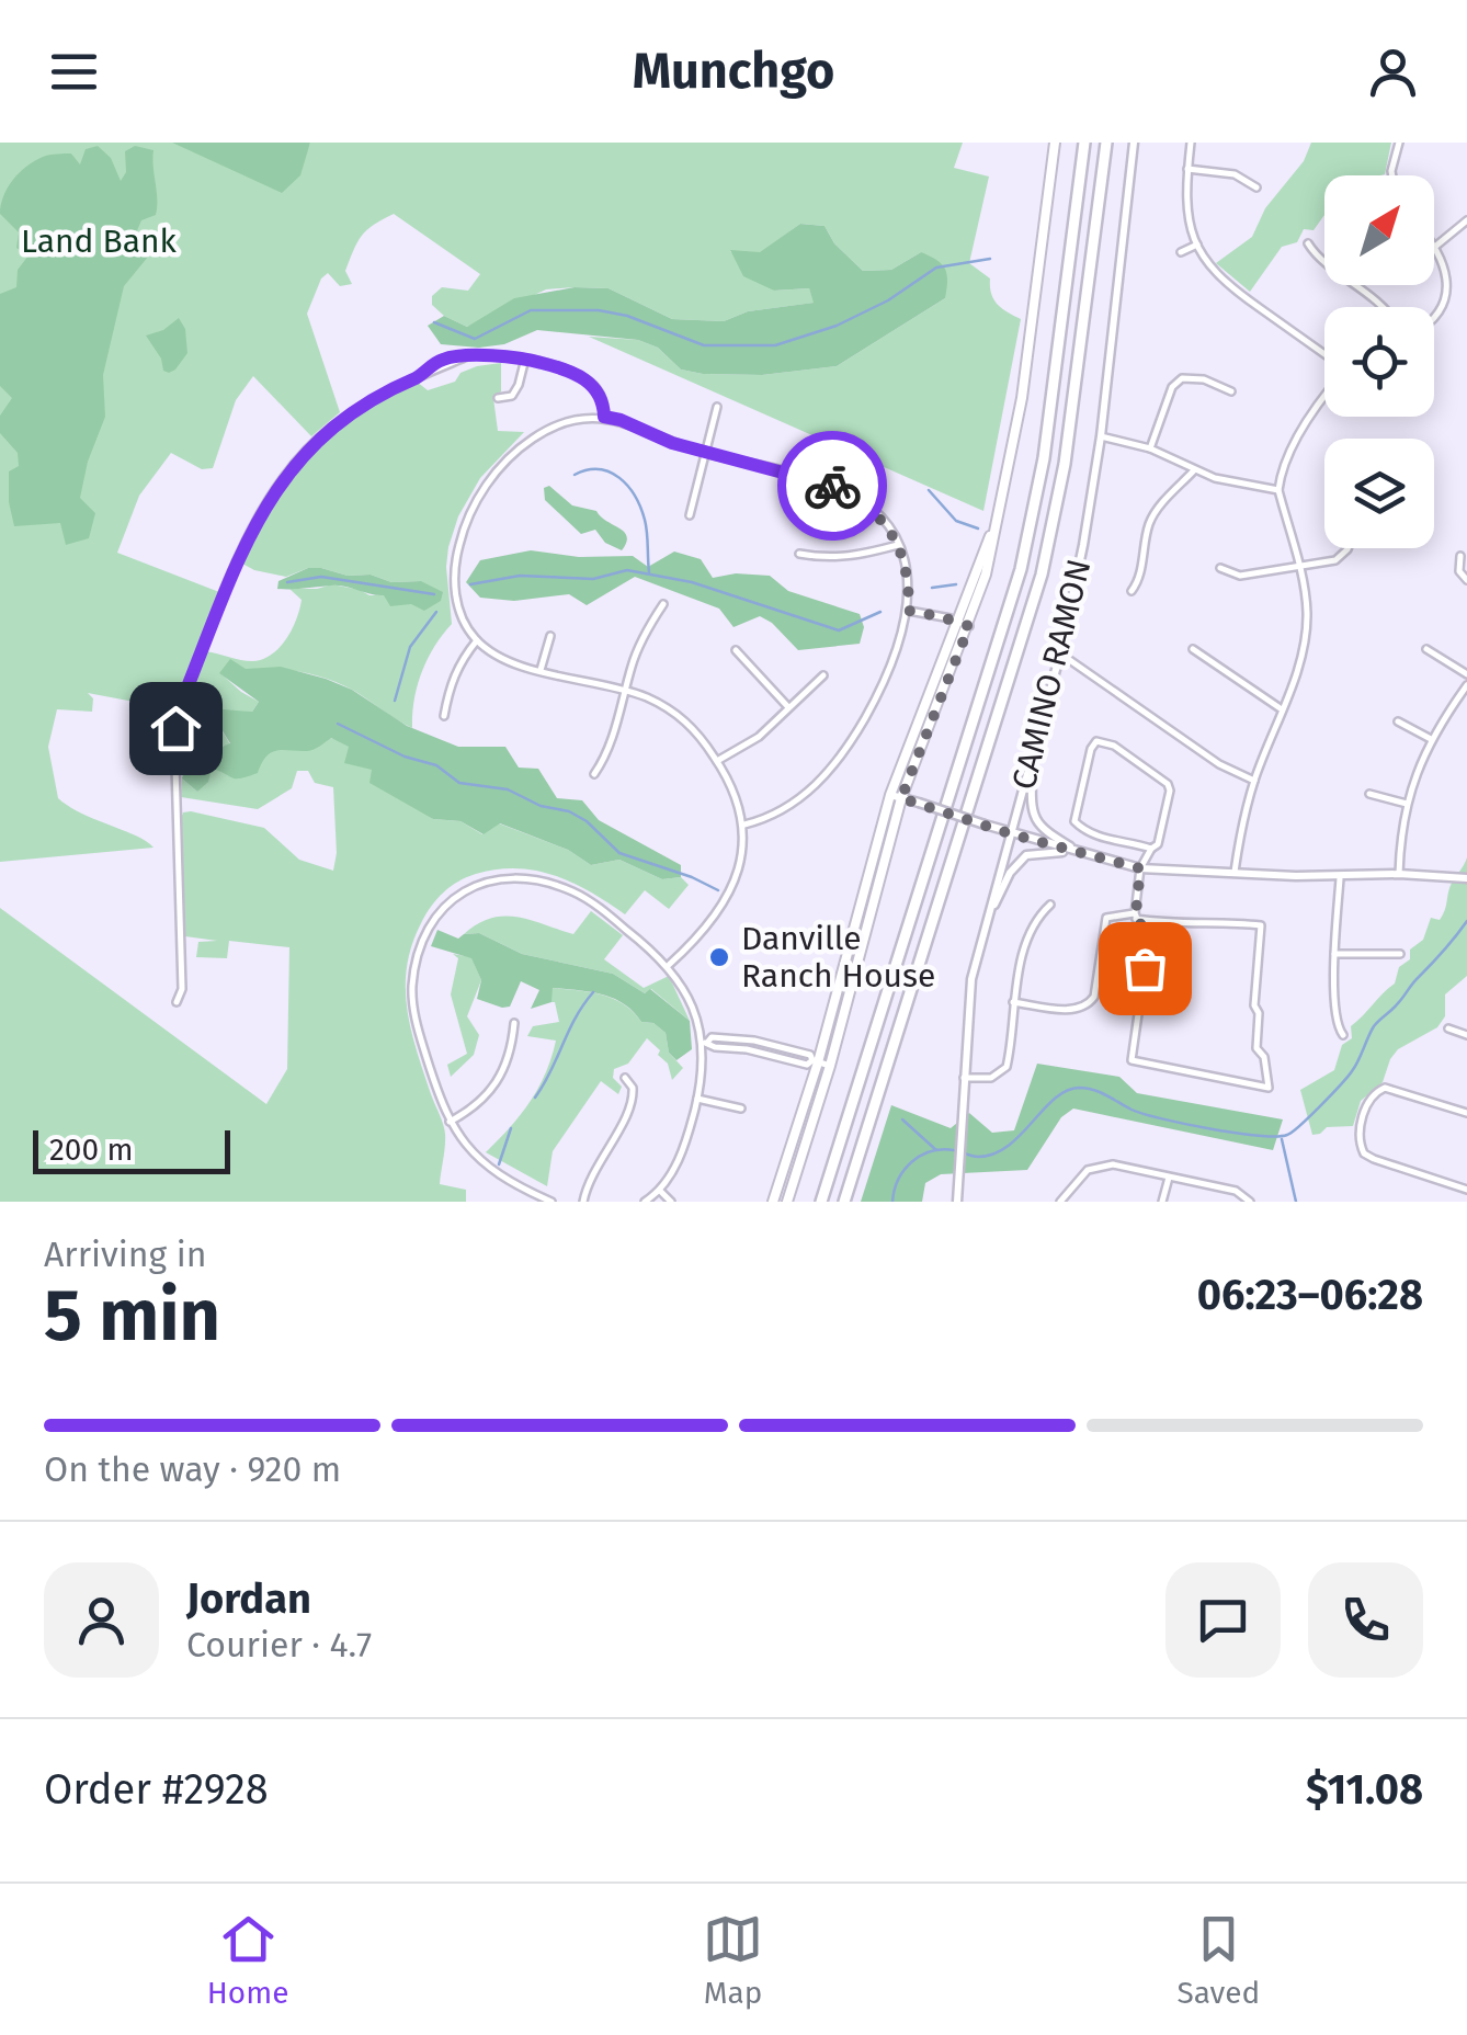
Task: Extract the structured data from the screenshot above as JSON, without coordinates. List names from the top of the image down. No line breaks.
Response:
{"streets":{"street":["CAMINO RAMON"]},"parks":["Land Bank"],"places":["Danville Ranch House"],"scale_bar":"200 m","north":"top right","page":{"header":"Munchgo","scale":"200 m","heading":["5 min","Arriving in","06:23–06:28"],"panel":["Jordan","Courier · 4.7","Order #2928","$11.08"],"bar":"On the way · 920 m","tabs":["Home","Map","Saved"]}}
